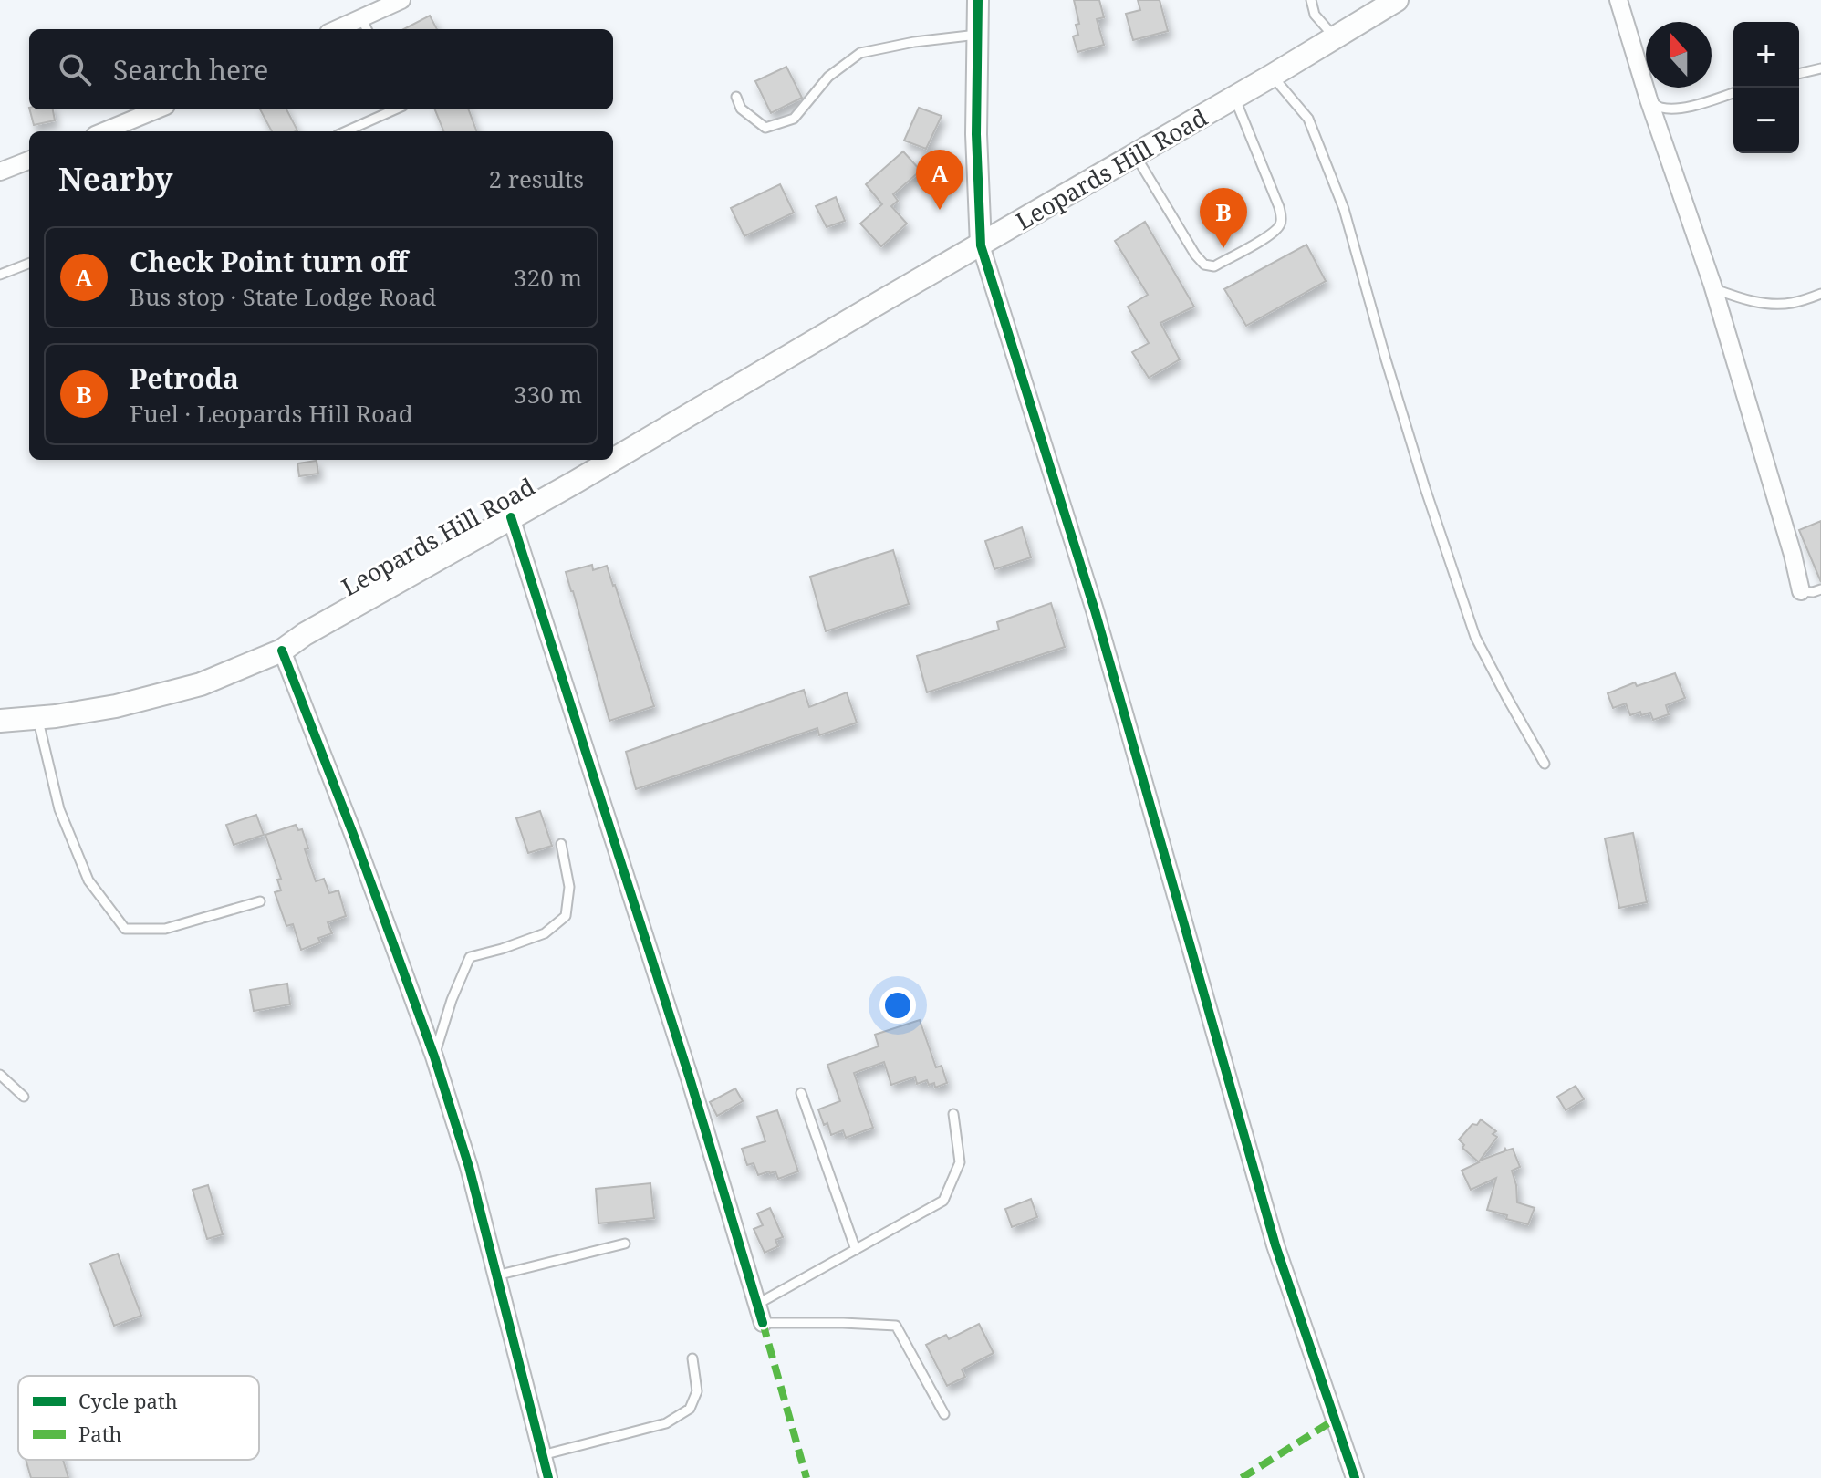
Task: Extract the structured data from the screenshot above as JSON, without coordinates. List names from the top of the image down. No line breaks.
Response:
{"streets":{"main road":["Leopards Hill Road"]},"legend":["Cycle path","Path"],"north":"top","page":{"map_buttons":["+","−"],"search":"Search here","heading":["Nearby","2 results"],"pins":["A","B"],"list":[{"mark":"A","name":"Check Point turn off","note":"Bus stop · State Lodge Road","value":"320 m"},{"mark":"B","name":"Petroda","note":"Fuel · Leopards Hill Road","value":"330 m"}]}}
